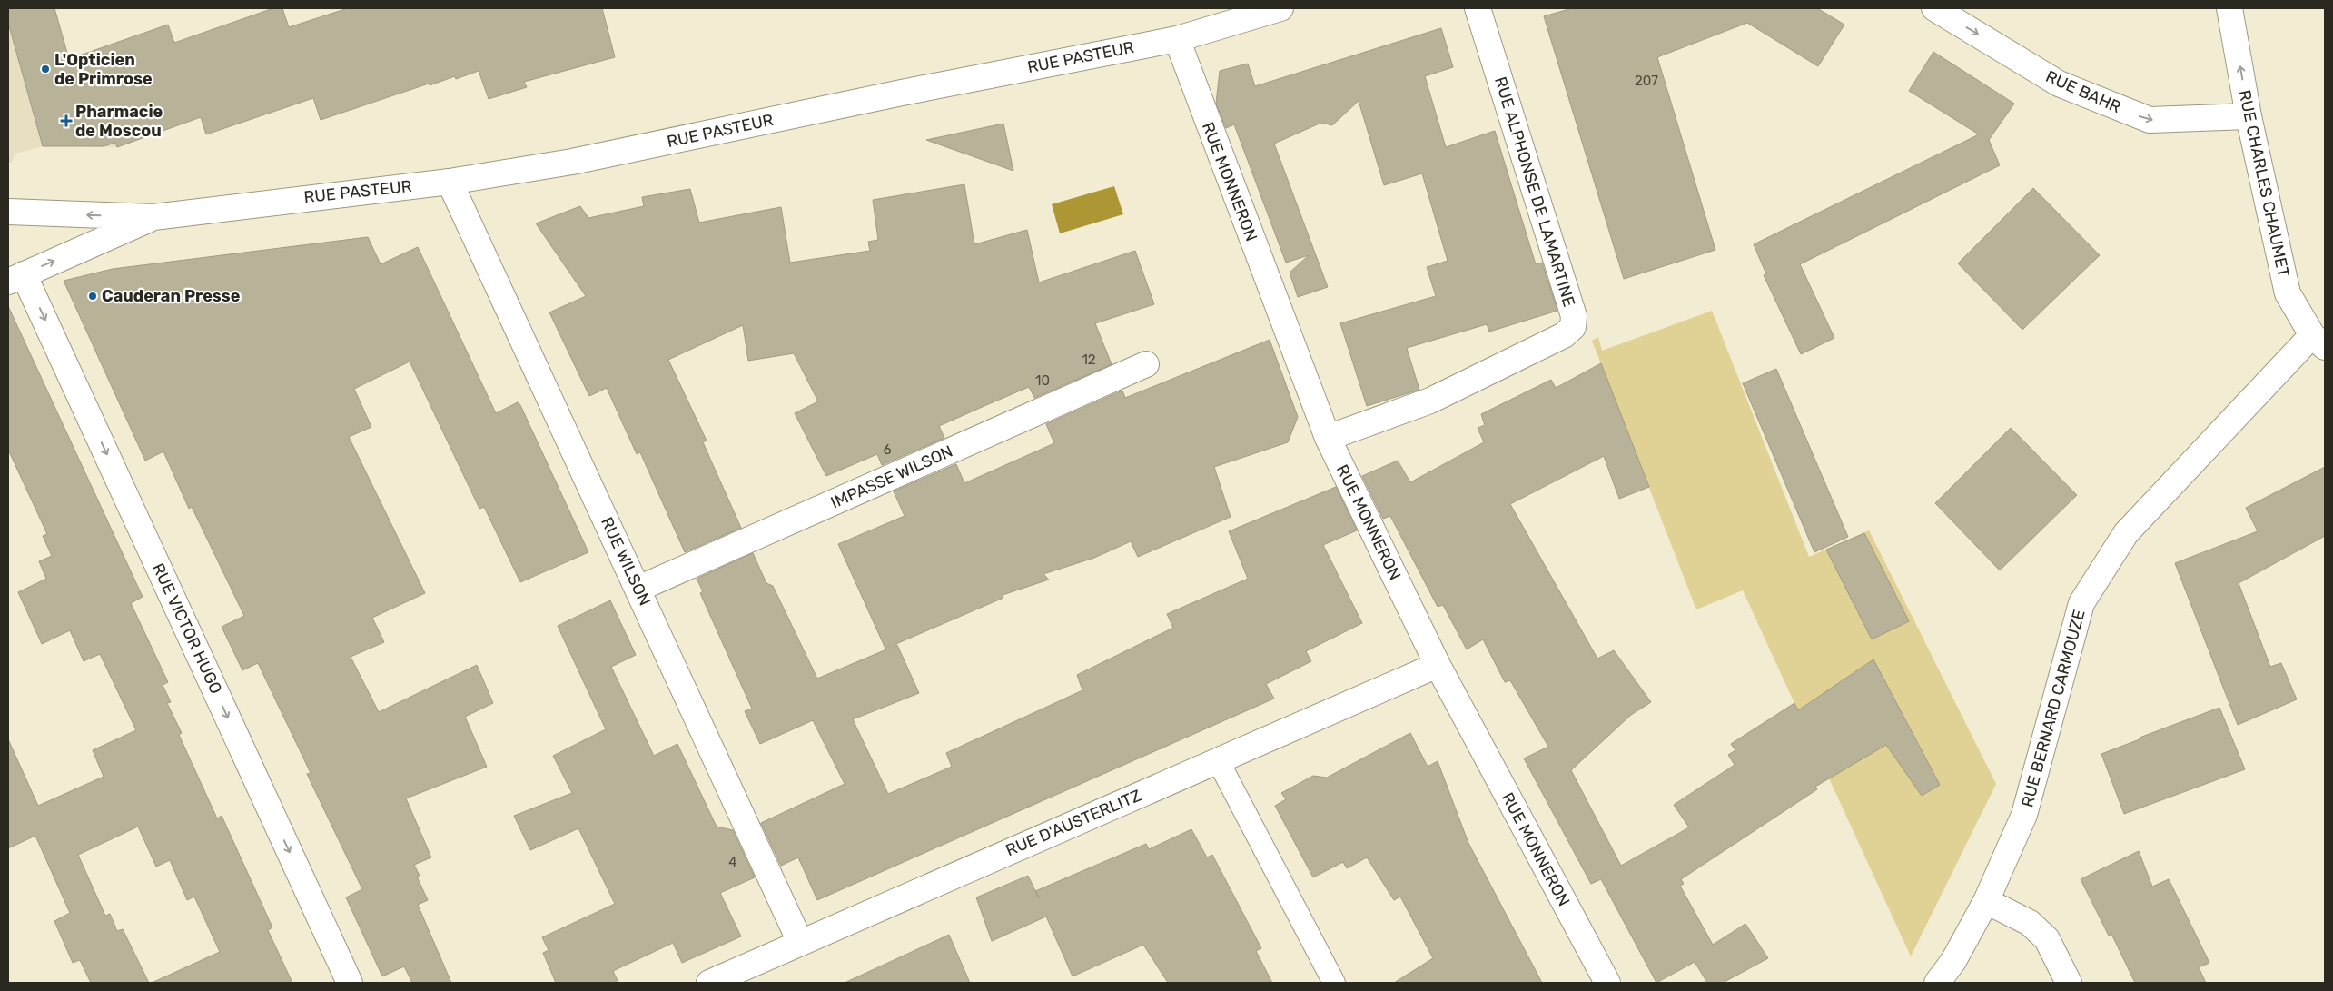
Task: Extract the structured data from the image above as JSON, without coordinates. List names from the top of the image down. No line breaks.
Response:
{"streets":{"street":["RUE PASTEUR","RUE BAHR","RUE MONNERON","RUE CHARLES CHAUMET","RUE ALPHONSE DE LAMARTINE","IMPASSE WILSON","RUE WILSON","RUE VICTOR HUGO","RUE BERNARD CARMOUZE","RUE D'AUSTERLITZ"]},"crossings":[["RUE PASTEUR","RUE MONNERON"],["RUE PASTEUR","RUE WILSON"],["RUE PASTEUR","RUE VICTOR HUGO"],["RUE BAHR","RUE CHARLES CHAUMET"],["RUE MONNERON","RUE ALPHONSE DE LAMARTINE"],["RUE MONNERON","RUE D'AUSTERLITZ"],["RUE CHARLES CHAUMET","RUE BERNARD CARMOUZE"],["IMPASSE WILSON","RUE WILSON"],["RUE WILSON","RUE D'AUSTERLITZ"]],"one_way":["RUE BAHR","RUE VICTOR HUGO"],"places":{"other":["L'Opticien de Primrose","Cauderan Presse"],"health":["Pharmacie de Moscou"]},"house_numbers":["207","12","10","6","4"]}
